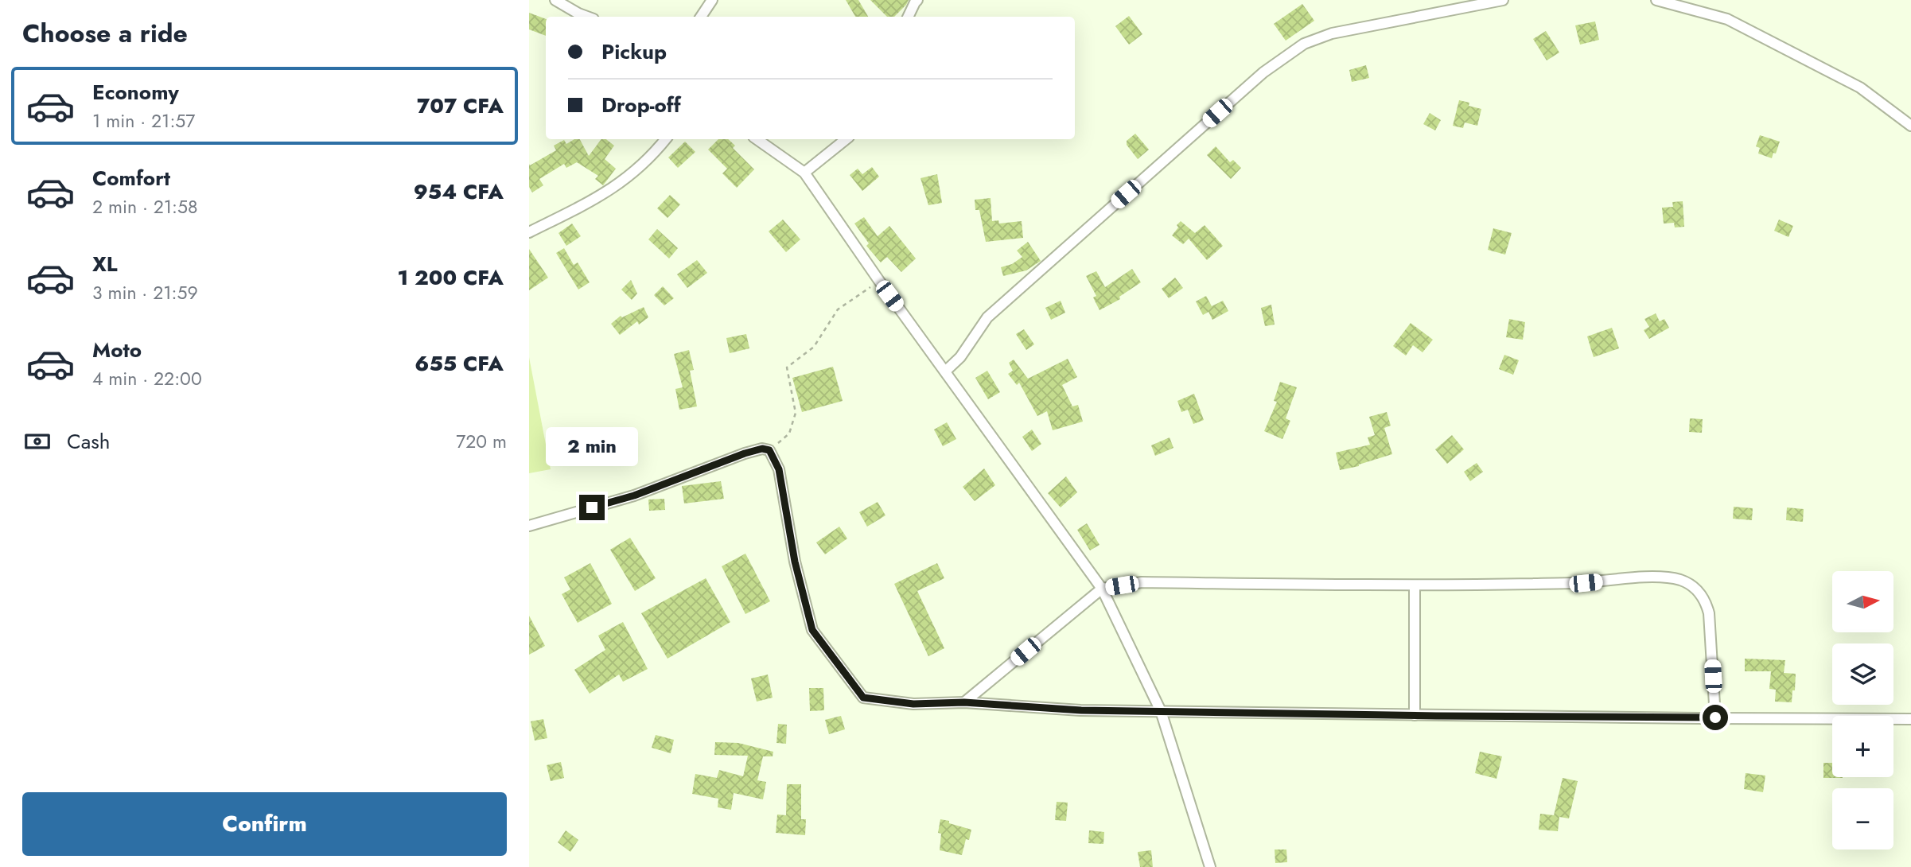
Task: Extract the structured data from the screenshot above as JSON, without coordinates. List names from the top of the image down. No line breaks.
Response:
{"north":"right","page":{"heading":"Choose a ride","banner":["Pickup","Drop-off"],"list":[{"name":"Economy","note":"1 min · 21:57","value":"707 CFA"},{"name":"Comfort","note":"2 min · 21:58","value":"954 CFA"},{"name":"XL","note":"3 min · 21:59","value":"1 200 CFA"},{"name":"Moto","note":"4 min · 22:00","value":"655 CFA"}],"pay":["Cash","720 m"],"bubble":"2 min","map_buttons":["+","−"],"buttons":"Confirm"}}
